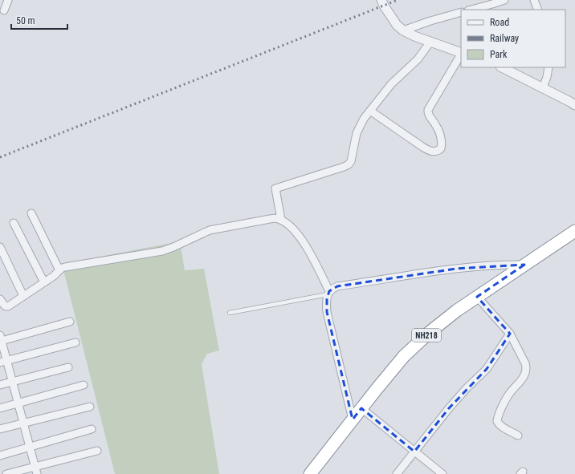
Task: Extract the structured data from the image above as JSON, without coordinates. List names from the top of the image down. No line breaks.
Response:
{"streets":{"highway":["NH218"]},"legend":["Road","Railway","Park"],"scale_bar":"50 m"}
